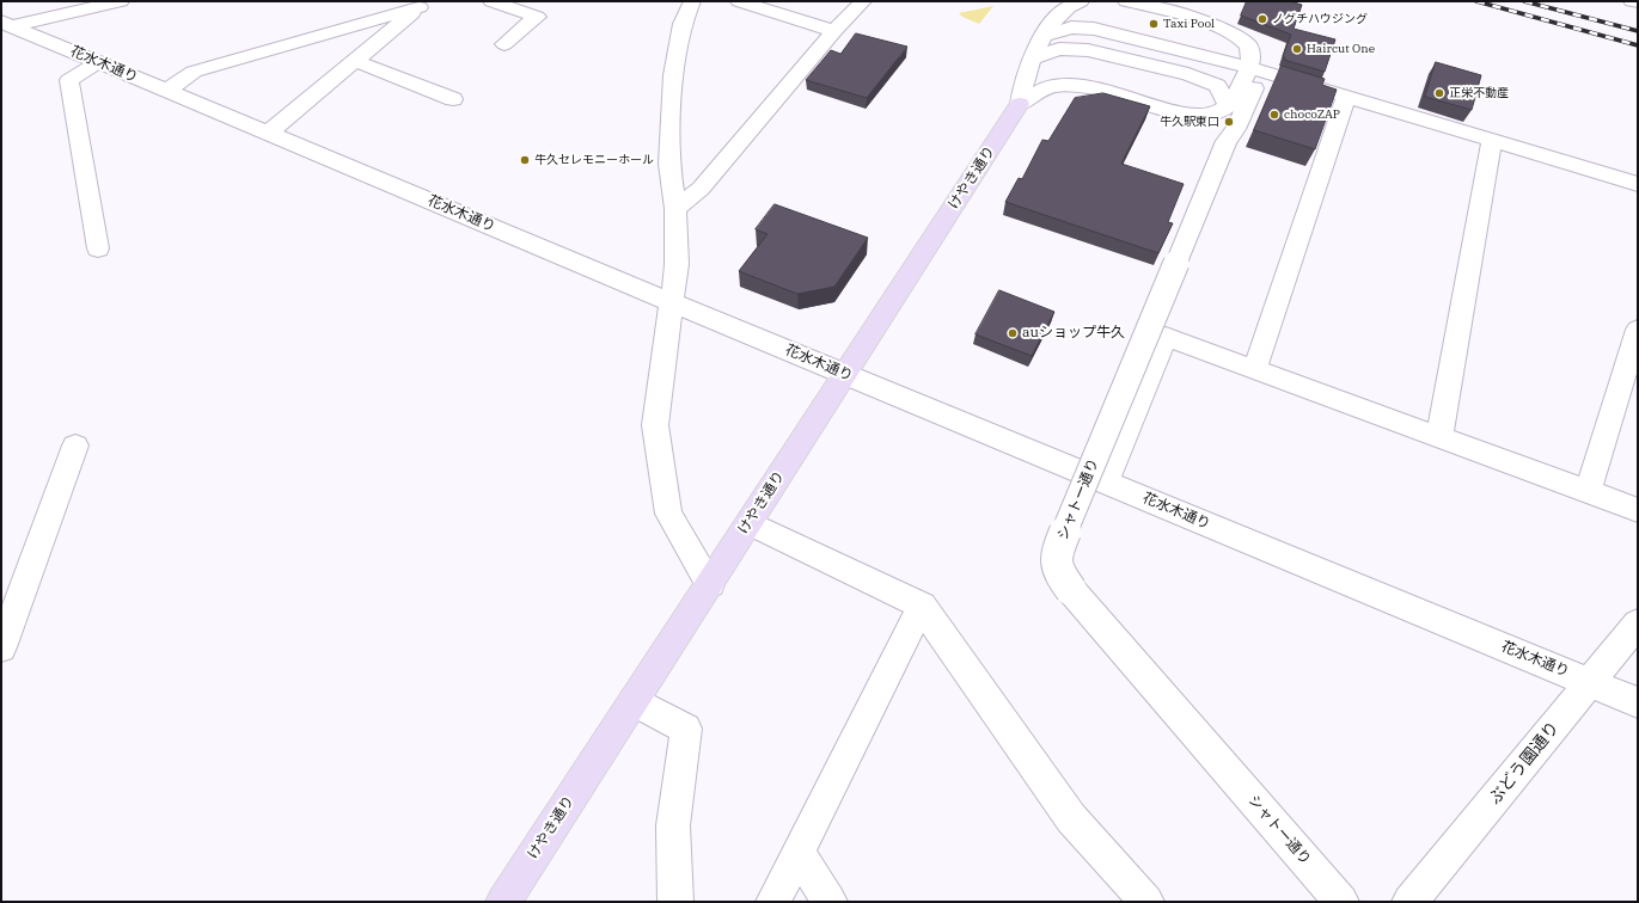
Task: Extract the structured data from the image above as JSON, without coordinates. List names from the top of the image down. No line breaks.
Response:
{"streets":{"main road":["けやき通り"],"street":["花水木通り","シャトー通り","ぶどう園通り"]},"crossings":[["花水木通り","けやき通り"],["花水木通り","ぶどう園通り"]],"places":["ノグチハウジング","Taxi Pool","Haircut One","正栄不動産","chocoZAP","牛久駅東口","牛久セレモニーホール","auショップ牛久"]}
